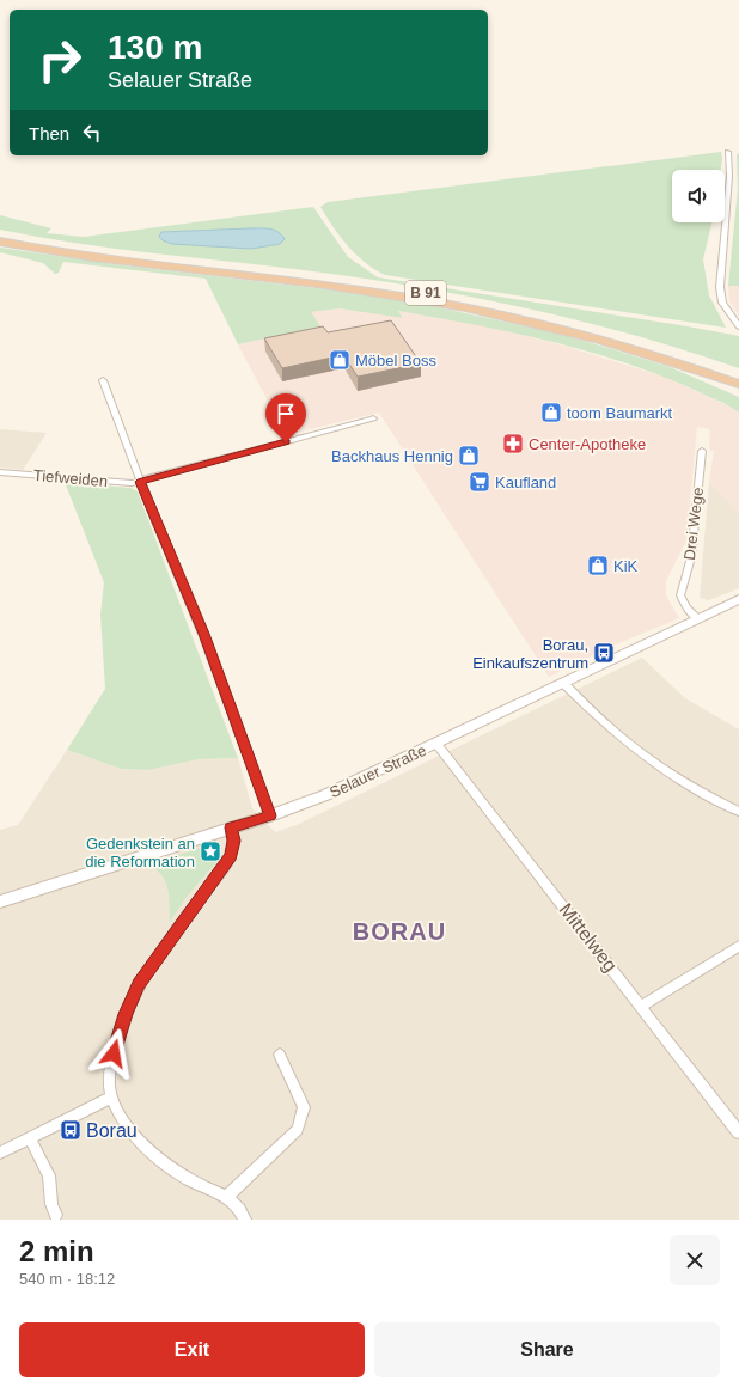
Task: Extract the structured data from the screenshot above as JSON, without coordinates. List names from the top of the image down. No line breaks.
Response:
{"streets":{"highway":["B 91"],"main road":["Selauer Straße"],"street":["Tiefweiden","Drei Wege","Mittelweg"]},"crossings":[["Drei Wege","Selauer Straße"],["Selauer Straße","Mittelweg"]],"districts":["BORAU"],"places":{"shop":["Möbel Boss","toom Baumarkt","Backhaus Hennig","KiK"],"pharmacy":["Center-Apotheke"],"supermarket":["Kaufland"],"bus stop":["Borau, Einkaufszentrum","Borau"],"place":["Gedenkstein an die Reformation"]},"page":{"turn":["130 m","Selauer Straße"],"then":"Then","heading":["2 min","540 m · 18:12"],"buttons":["Exit","Share"]}}
